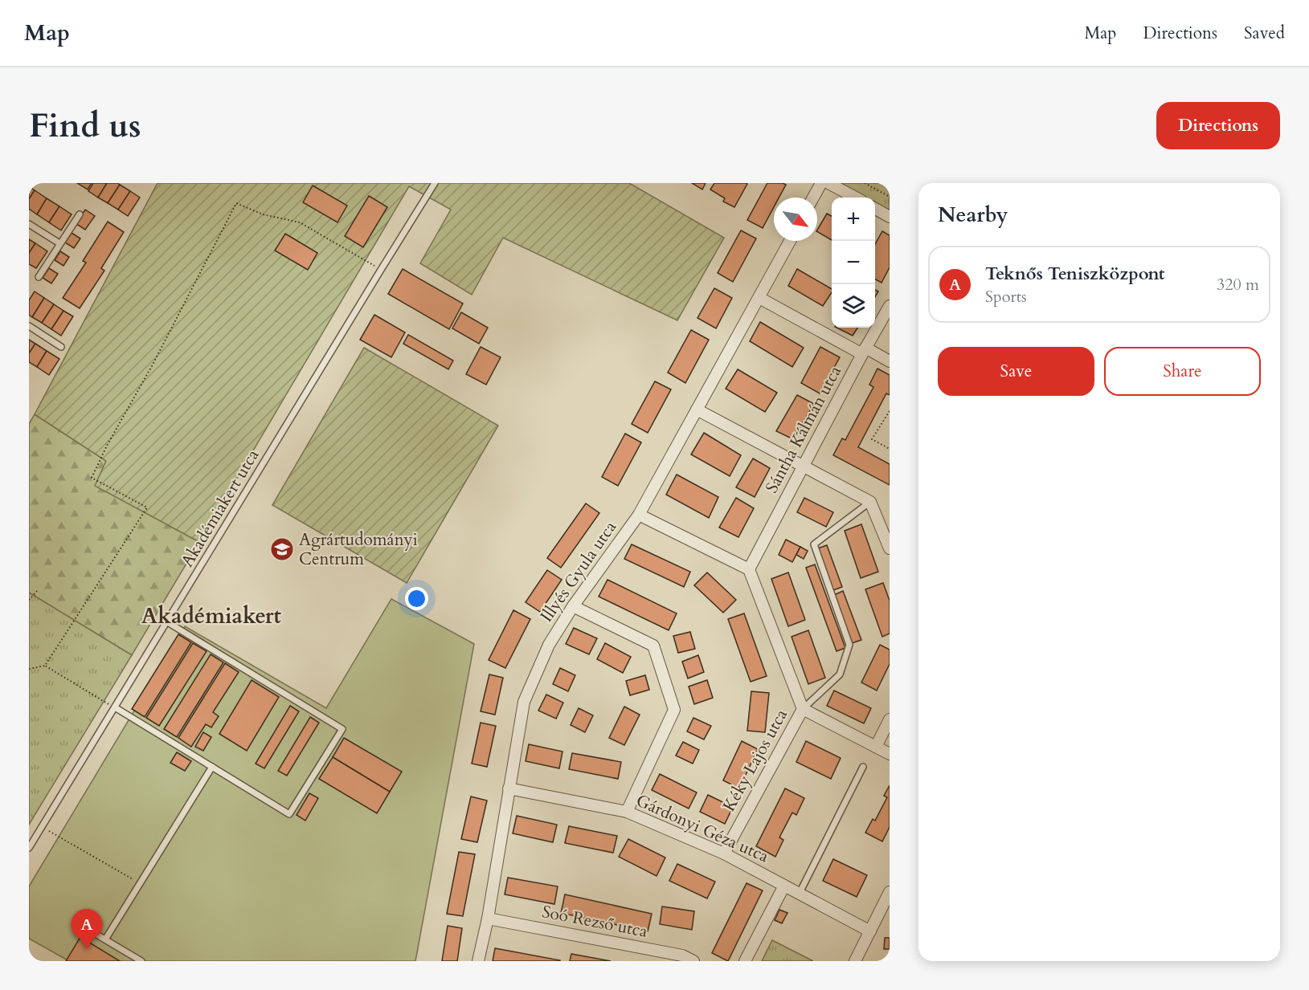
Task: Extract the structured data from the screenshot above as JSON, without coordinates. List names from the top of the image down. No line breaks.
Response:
{"streets":{"street":["Sántha Kálmán utca","Illyés Gyula utca","Kéky Lajos utca","Gárdonyi Géza utca","Soó Rezső utca"],"lane":["Akadémiakert utca"]},"crossings":[["Illyés Gyula utca","Gárdonyi Géza utca"],["Illyés Gyula utca","Soó Rezső utca"],["Kéky Lajos utca","Gárdonyi Géza utca"]],"districts":["Akadémiakert"],"places":{"school or university":["Agrártudományi Centrum"]},"north":"bottom right","page":{"header":"Map","nav":["Map","Directions","Saved"],"buttons":["Directions",["Save","Share"]],"title":"Find us","heading":"Nearby","map_buttons":["+","−"],"list":[{"mark":"A","name":"Teknős Teniszközpont","note":"Sports","value":"320 m"}],"pins":"A"}}
